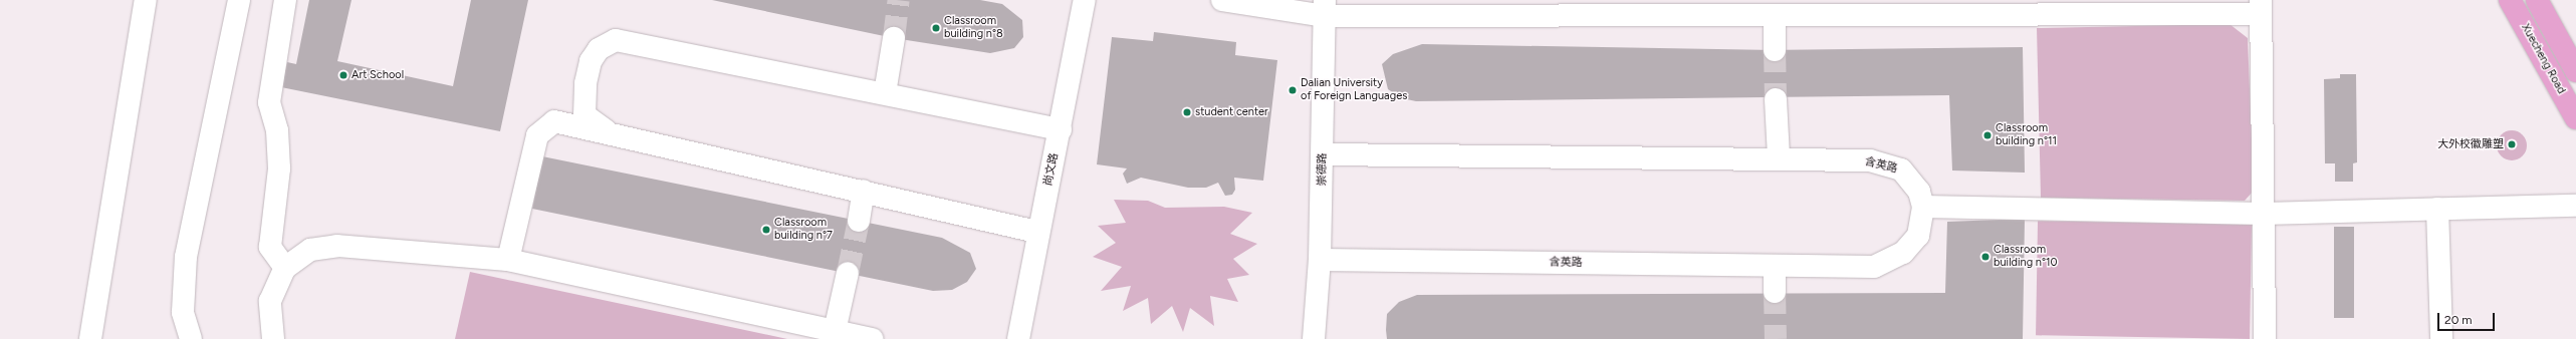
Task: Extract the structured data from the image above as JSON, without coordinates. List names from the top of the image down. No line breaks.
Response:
{"streets":{"main road":["Xuecheng Road"],"street":["含英路","尚文路","崇德路"]},"crossings":[["含英路","崇德路"]],"places":["Classroom building n°8","Art School","Dalian University of Foreign Languages","student center","Classroom building n°11","大外校徽雕塑","Classroom building n°7","Classroom building n°10"],"scale_bar":"20 m"}
